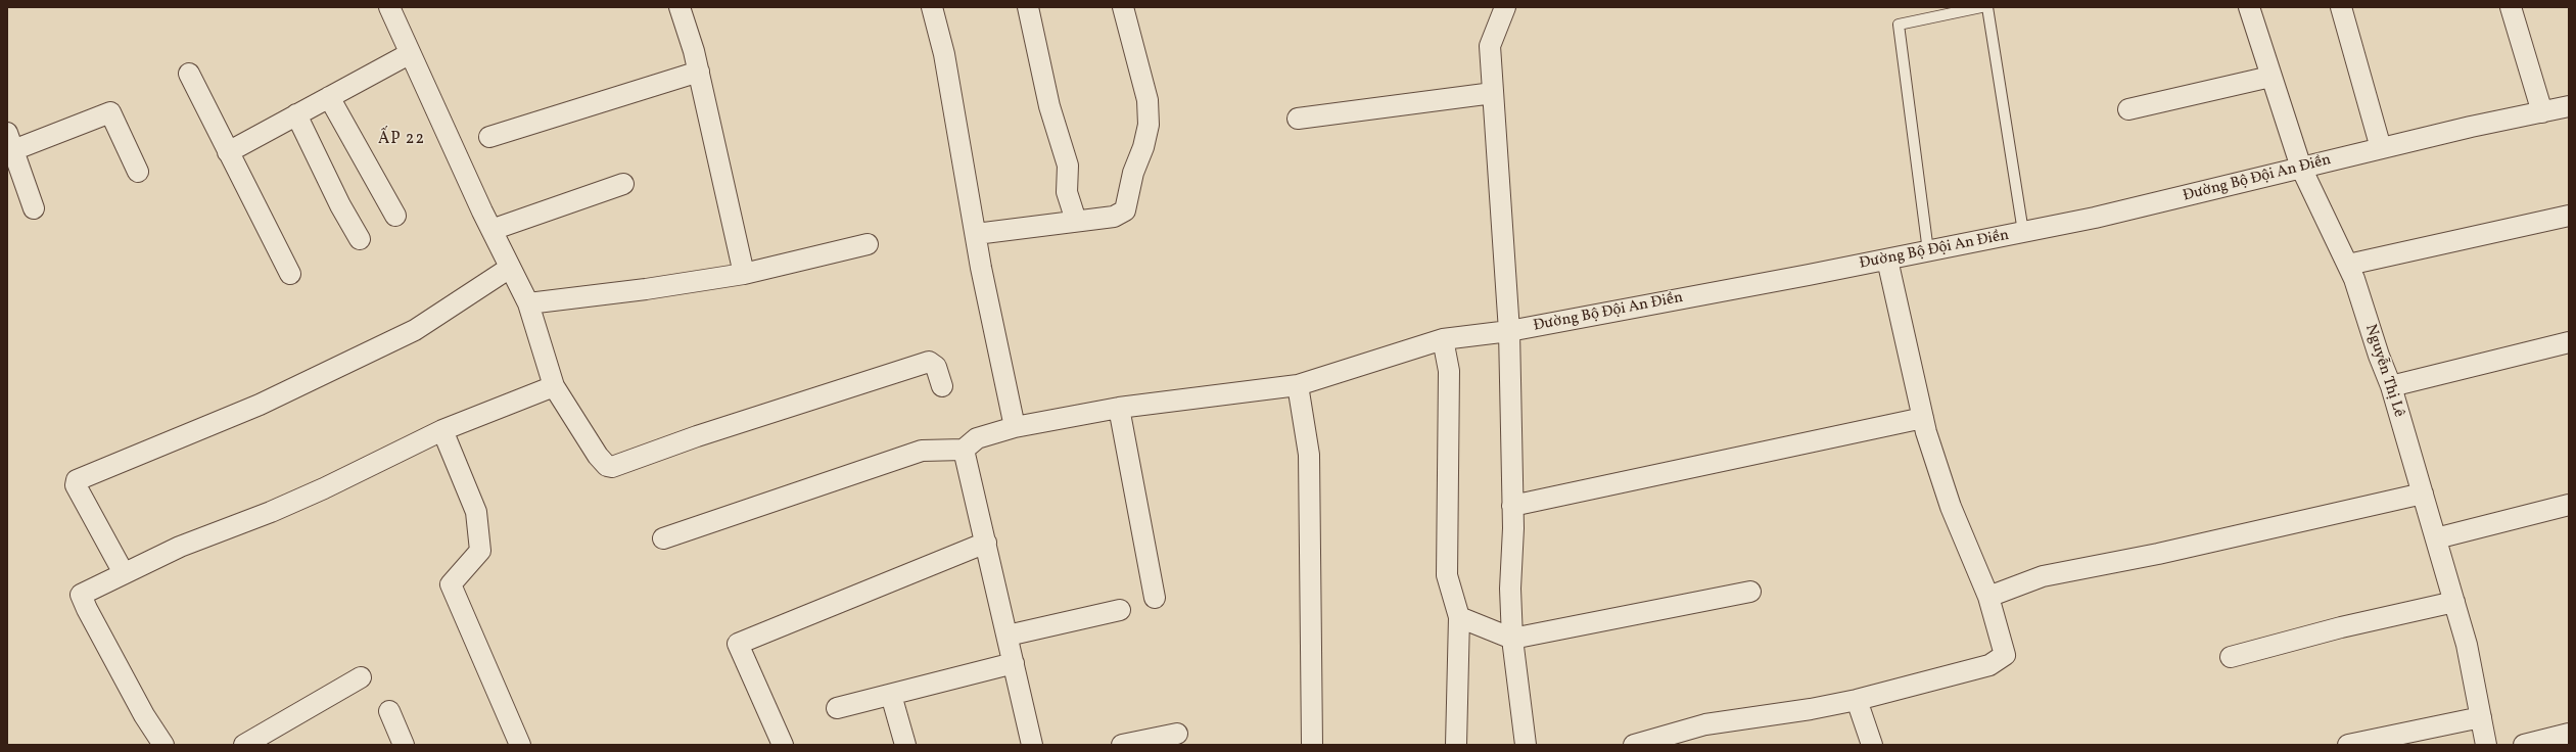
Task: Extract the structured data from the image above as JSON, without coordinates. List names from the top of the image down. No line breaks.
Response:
{"streets":{"street":["Đường Bộ Đội An Điền","Nguyễn Thị Lê"]},"crossings":[["Đường Bộ Đội An Điền","Nguyễn Thị Lê"]],"districts":["ẤP 22"]}
